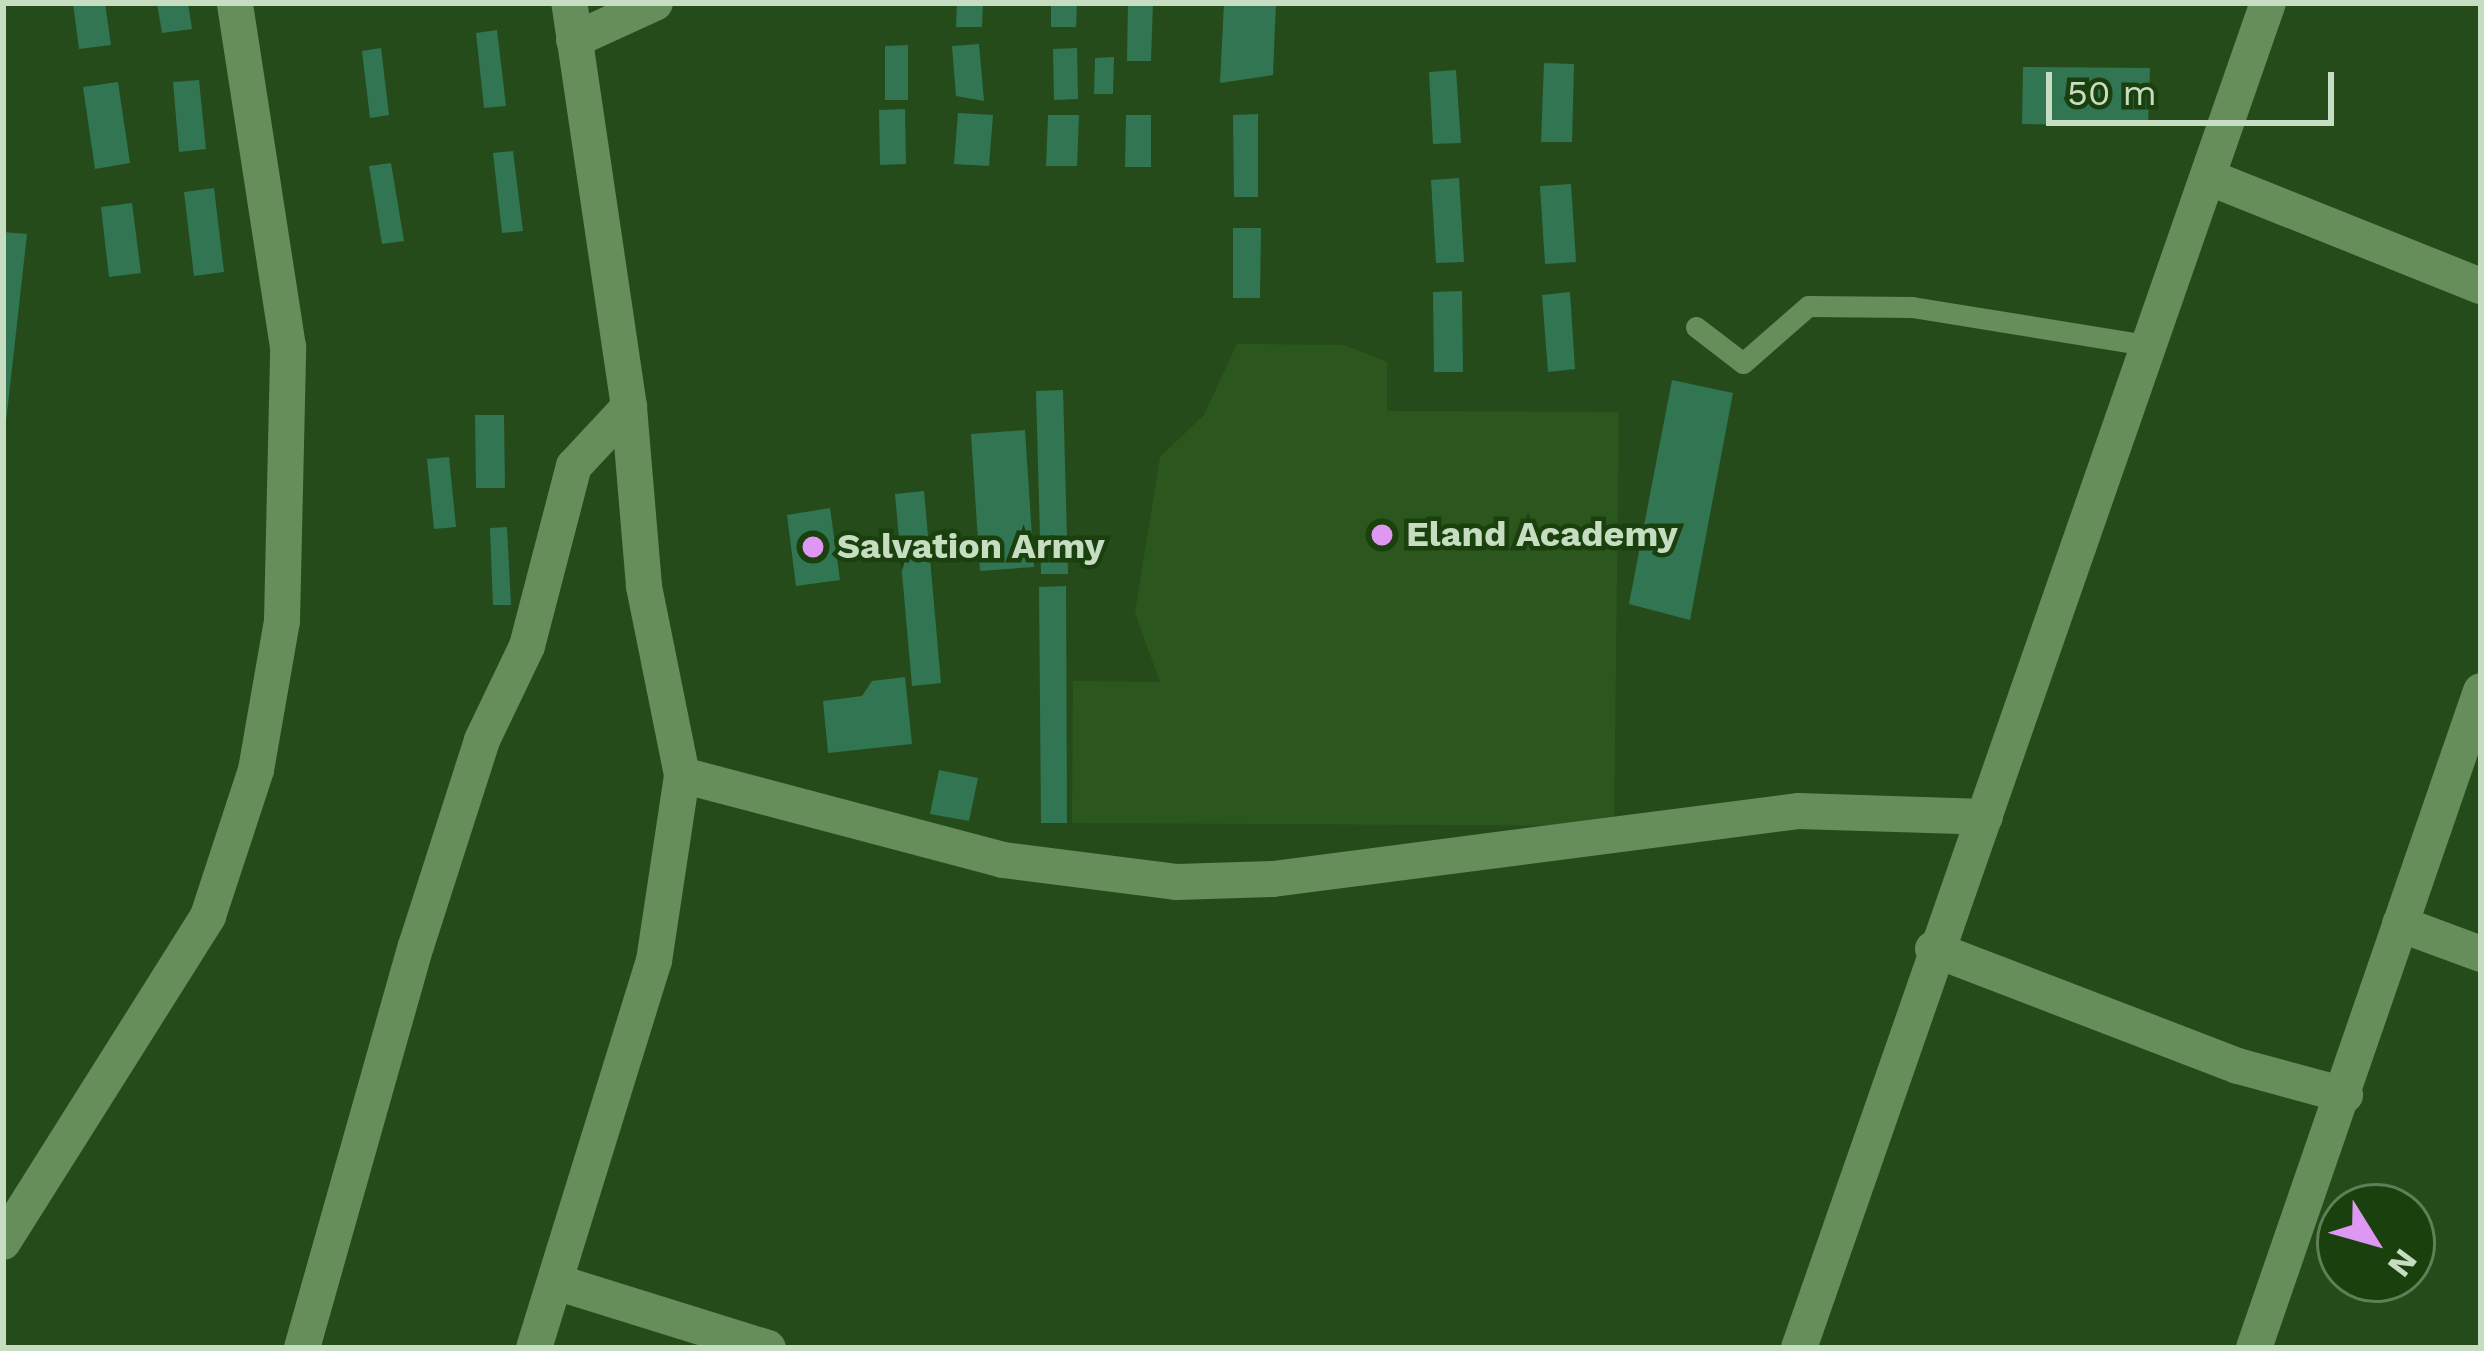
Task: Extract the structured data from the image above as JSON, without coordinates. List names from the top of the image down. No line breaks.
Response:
{"places":["Eland Academy","Salvation Army"],"scale_bar":"50 m","north":"bottom right"}
